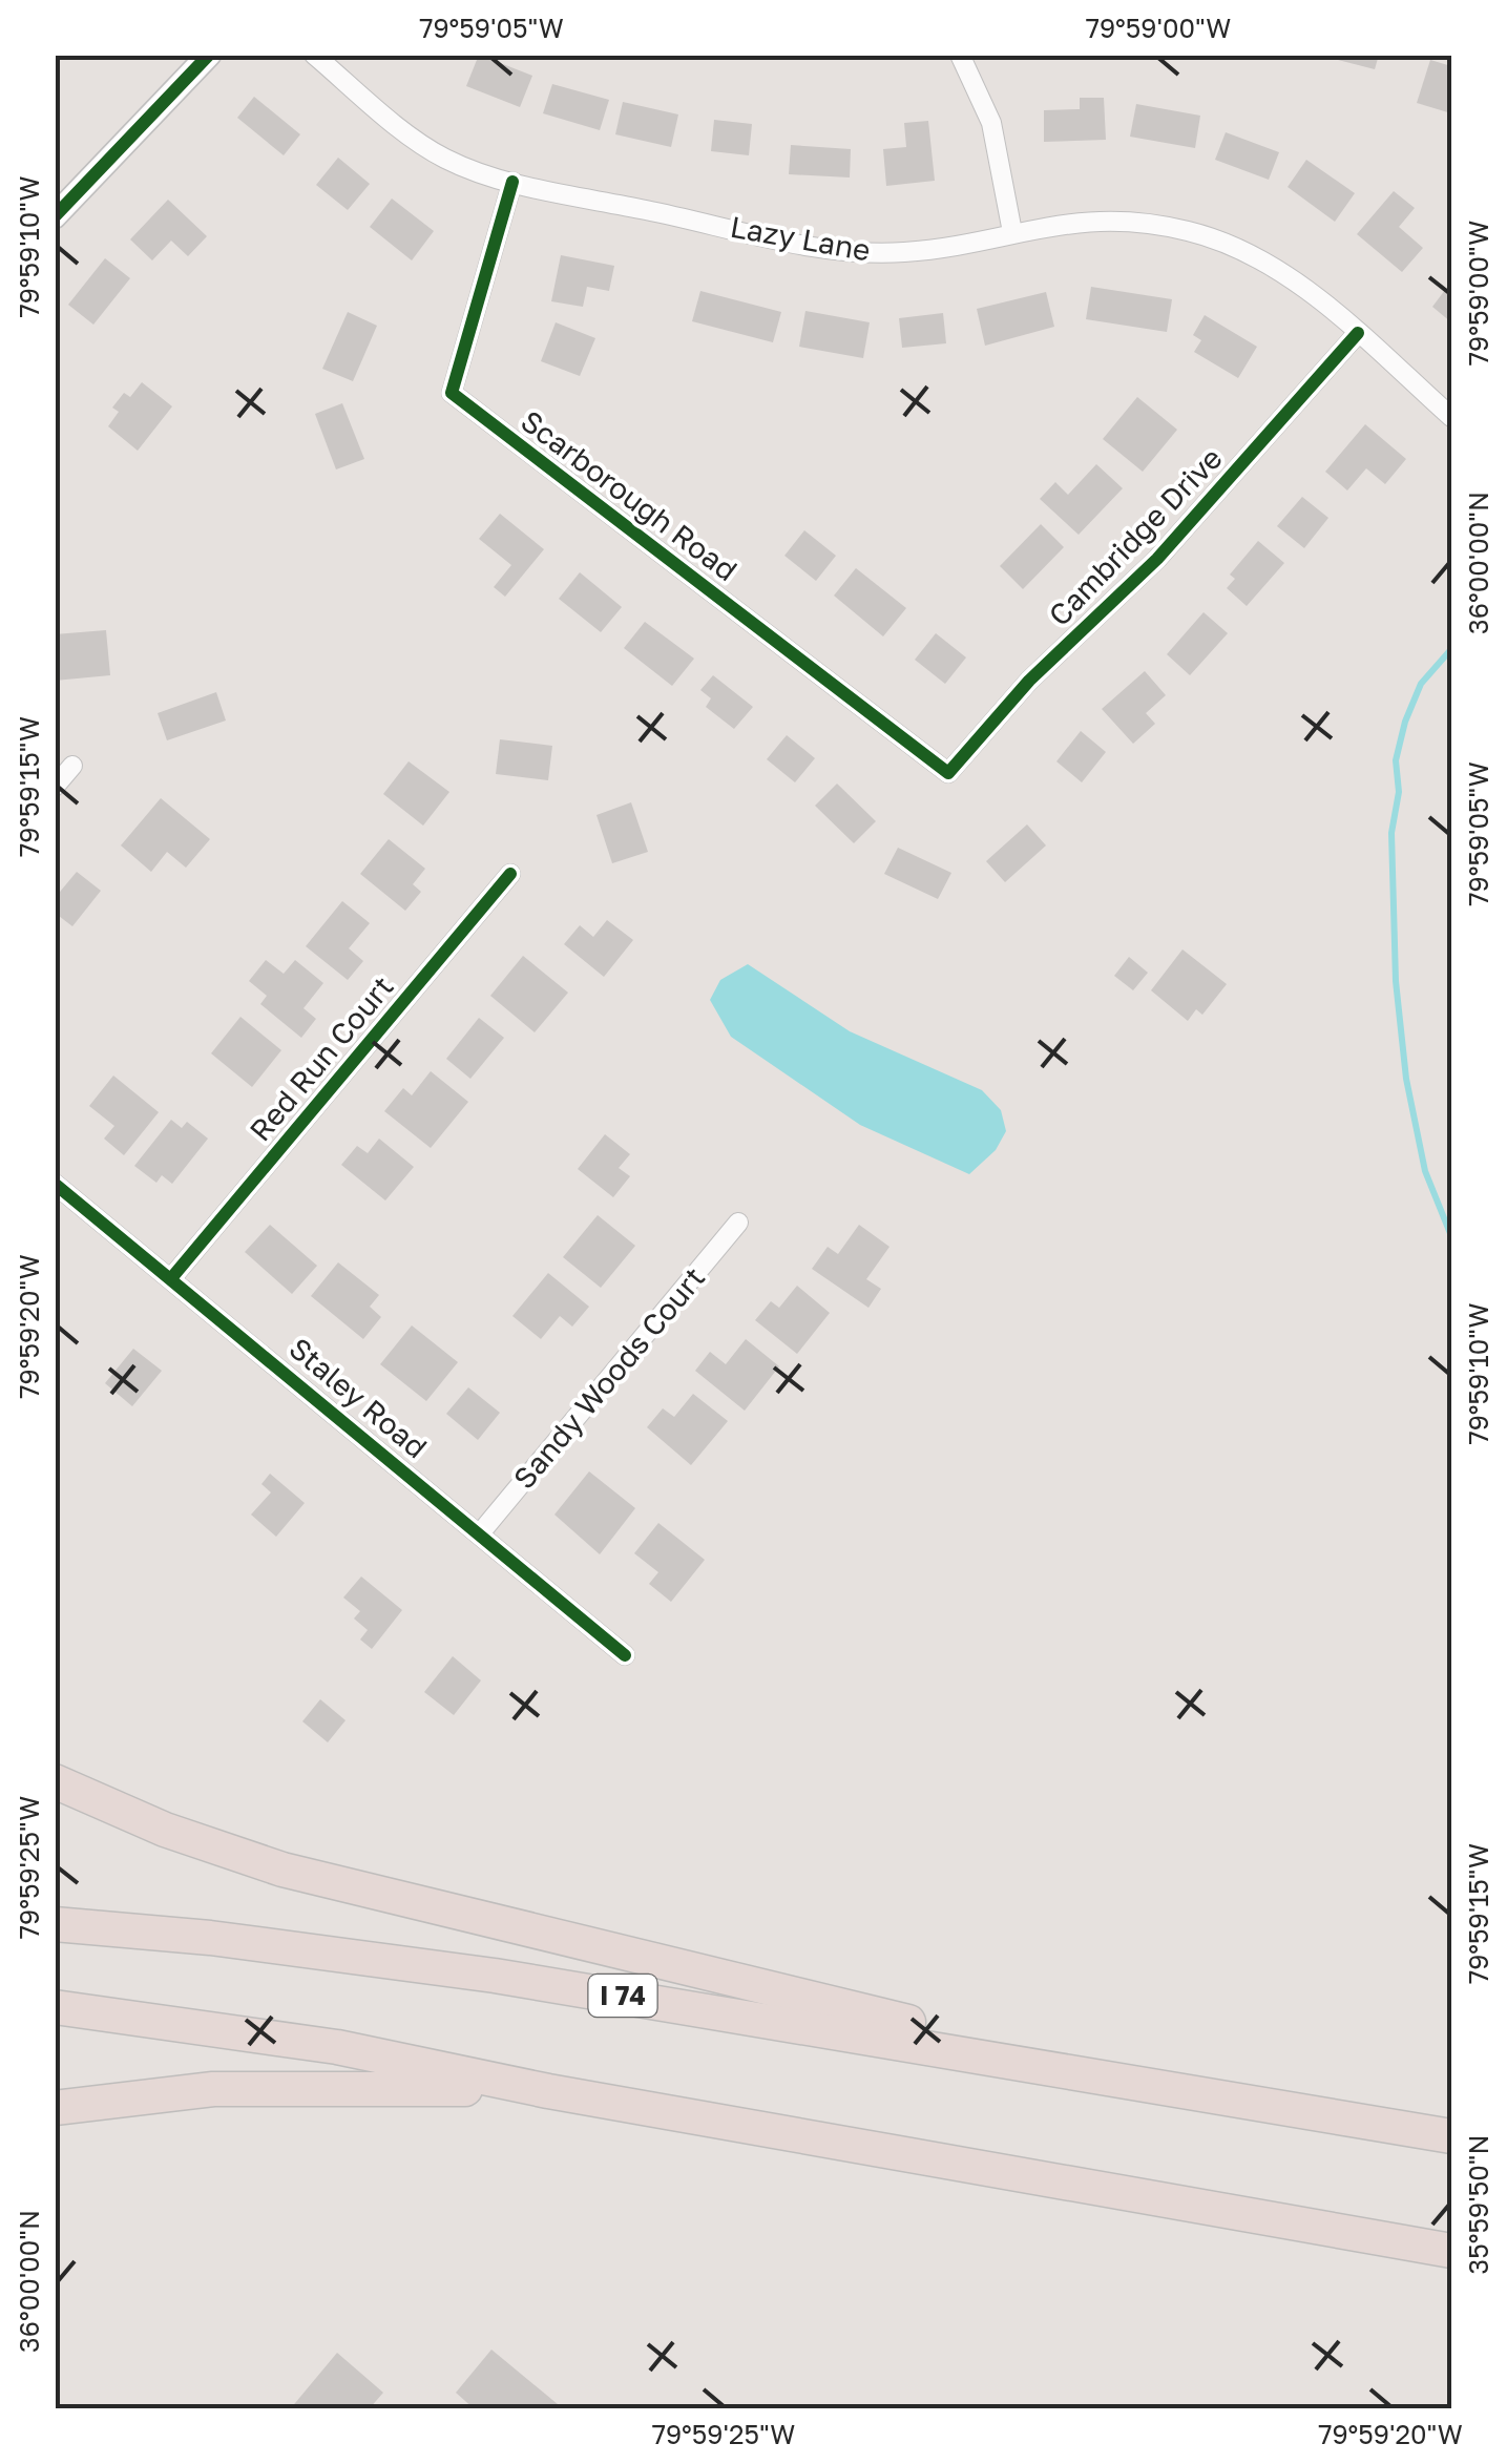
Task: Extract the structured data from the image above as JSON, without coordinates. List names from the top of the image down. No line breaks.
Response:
{"streets":{"highway":["I 74"],"street":["Lazy Lane","Scarborough Road","Cambridge Drive","Red Run Court","Sandy Woods Court","Staley Road"]},"crossings":[["Lazy Lane","Scarborough Road"],["Lazy Lane","Cambridge Drive"],["Scarborough Road","Cambridge Drive"],["Red Run Court","Staley Road"],["Sandy Woods Court","Staley Road"]],"coordinates":["79°59'05\"W","79°59'00\"W","79°59'10\"W","36°00'00\"N","79°59'15\"W","79°59'20\"W","79°59'25\"W","35°59'50\"N"]}
